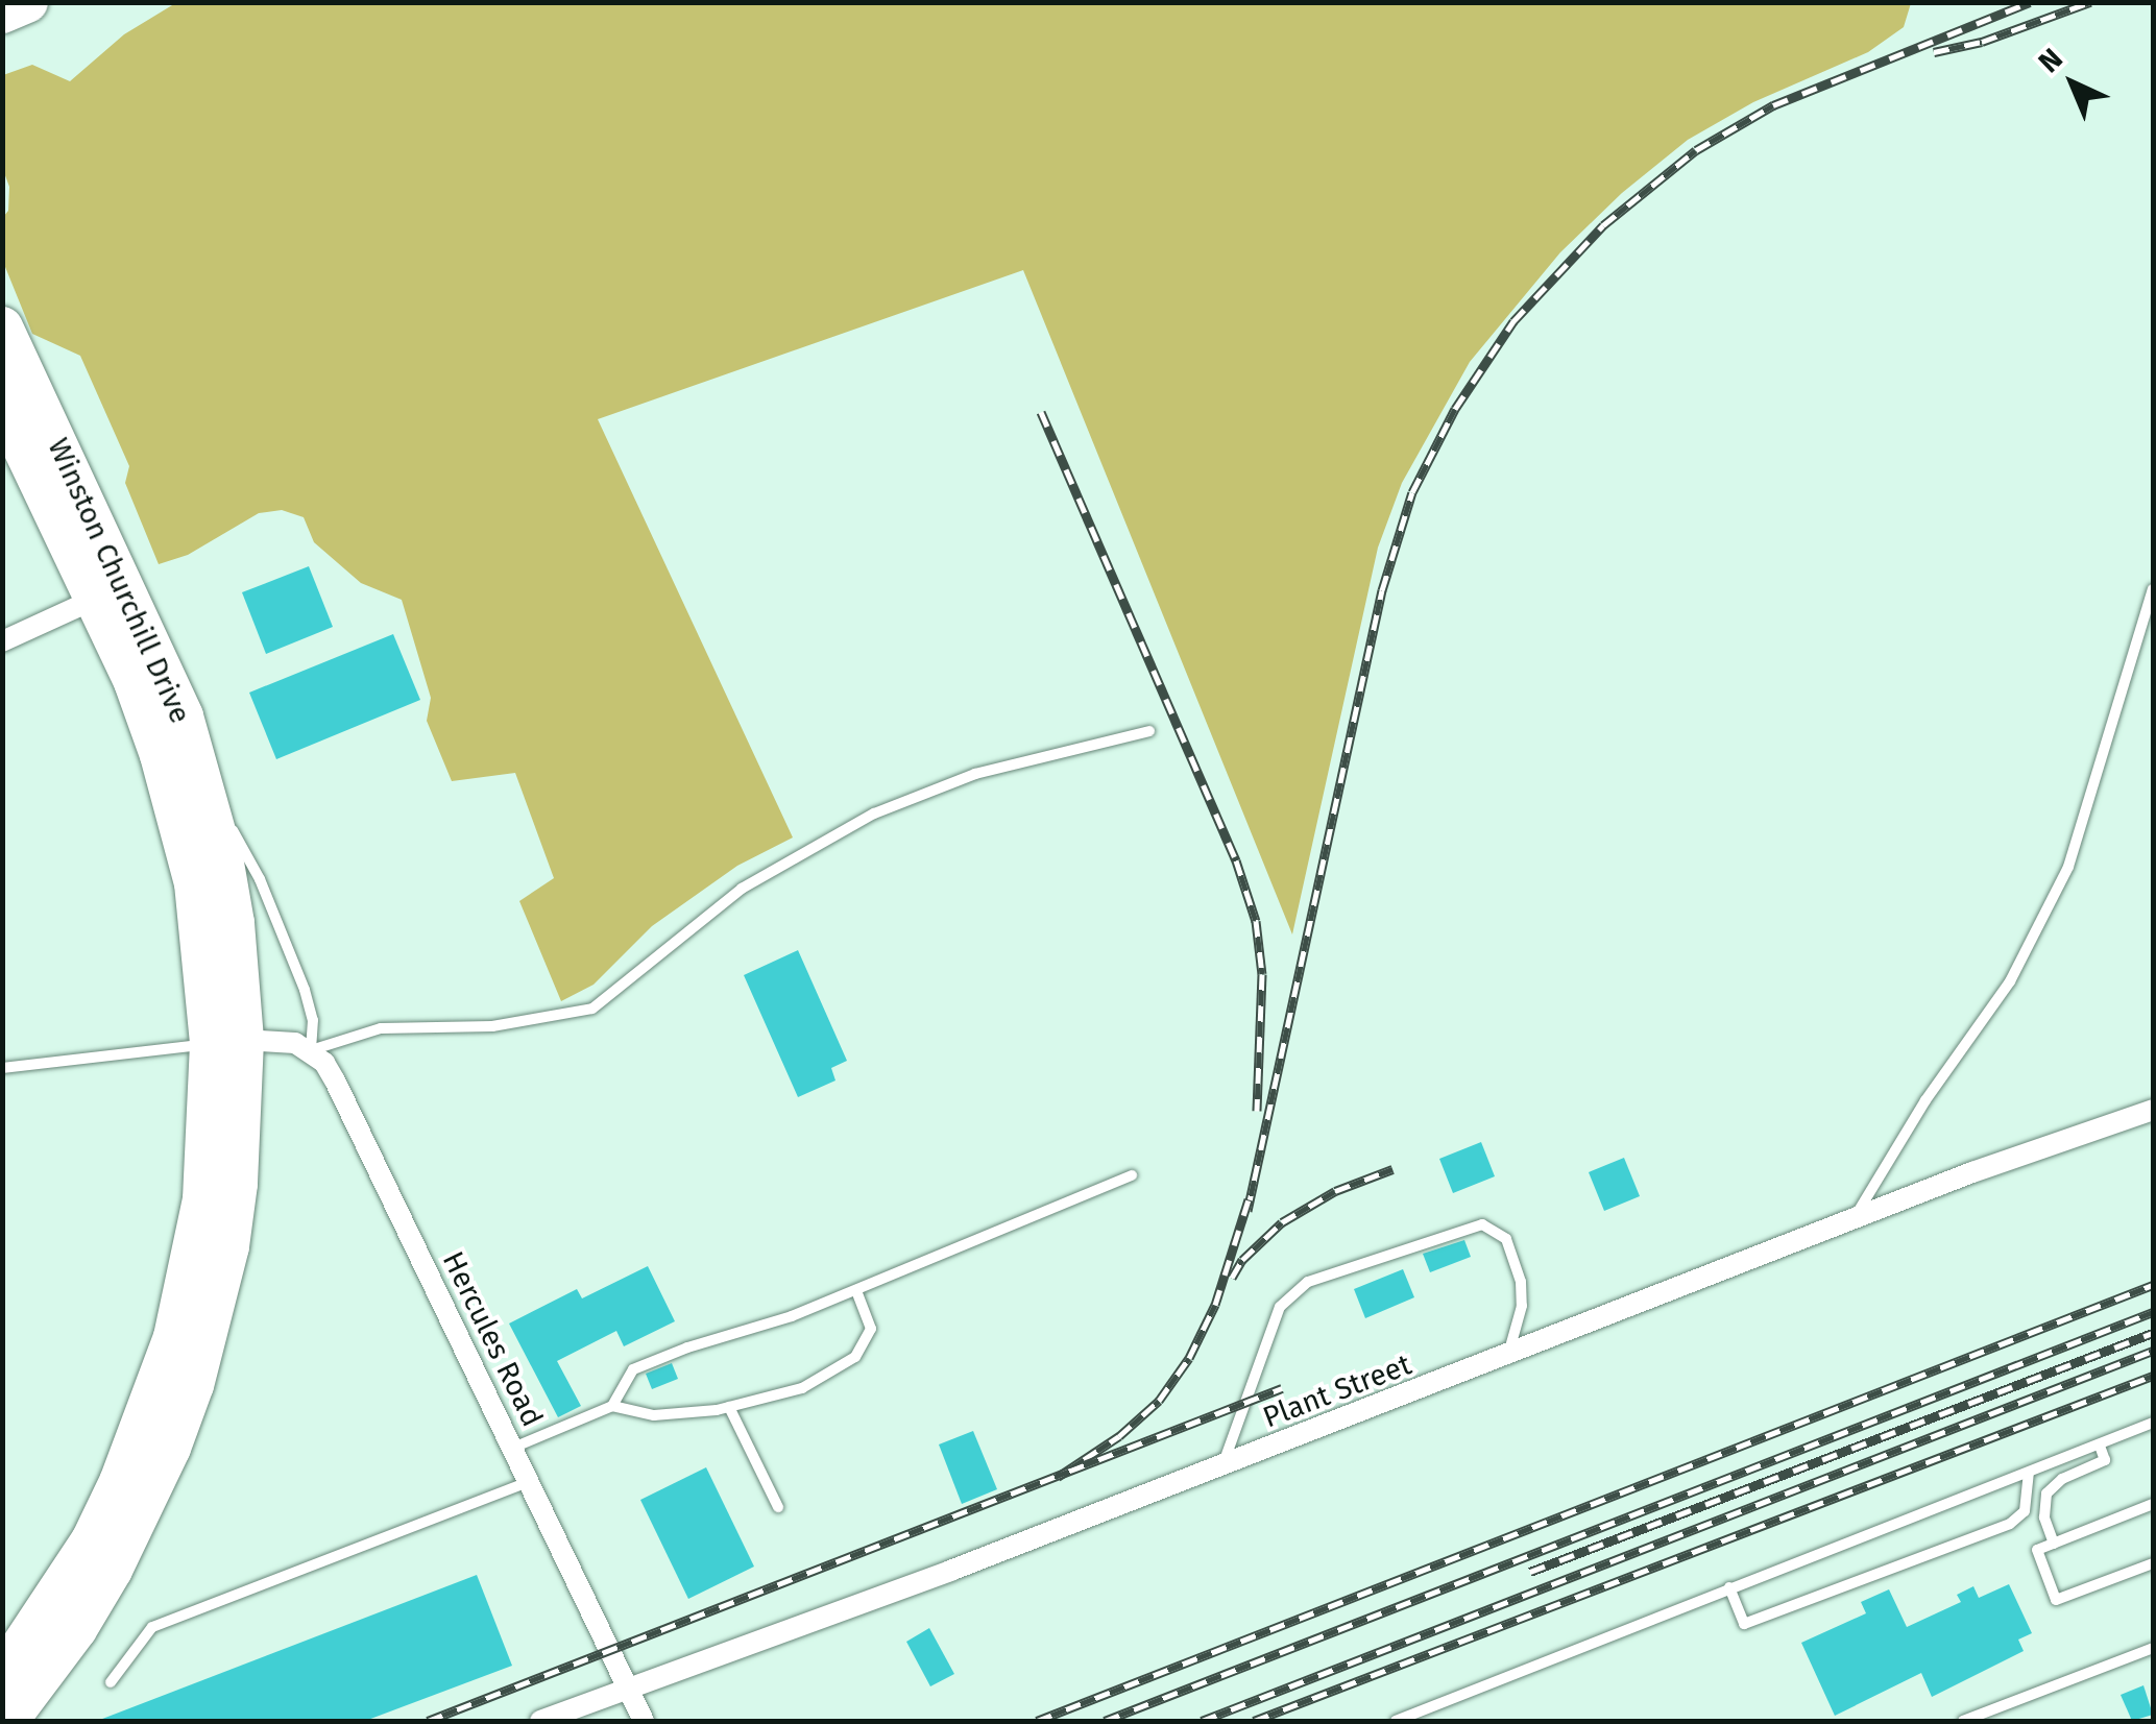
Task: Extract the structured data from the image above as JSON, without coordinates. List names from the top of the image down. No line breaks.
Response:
{"streets":{"highway":["Winston Churchill Drive"],"street":["Hercules Road","Plant Street"]},"crossings":[["Hercules Road","Plant Street"]],"north":"top left"}
